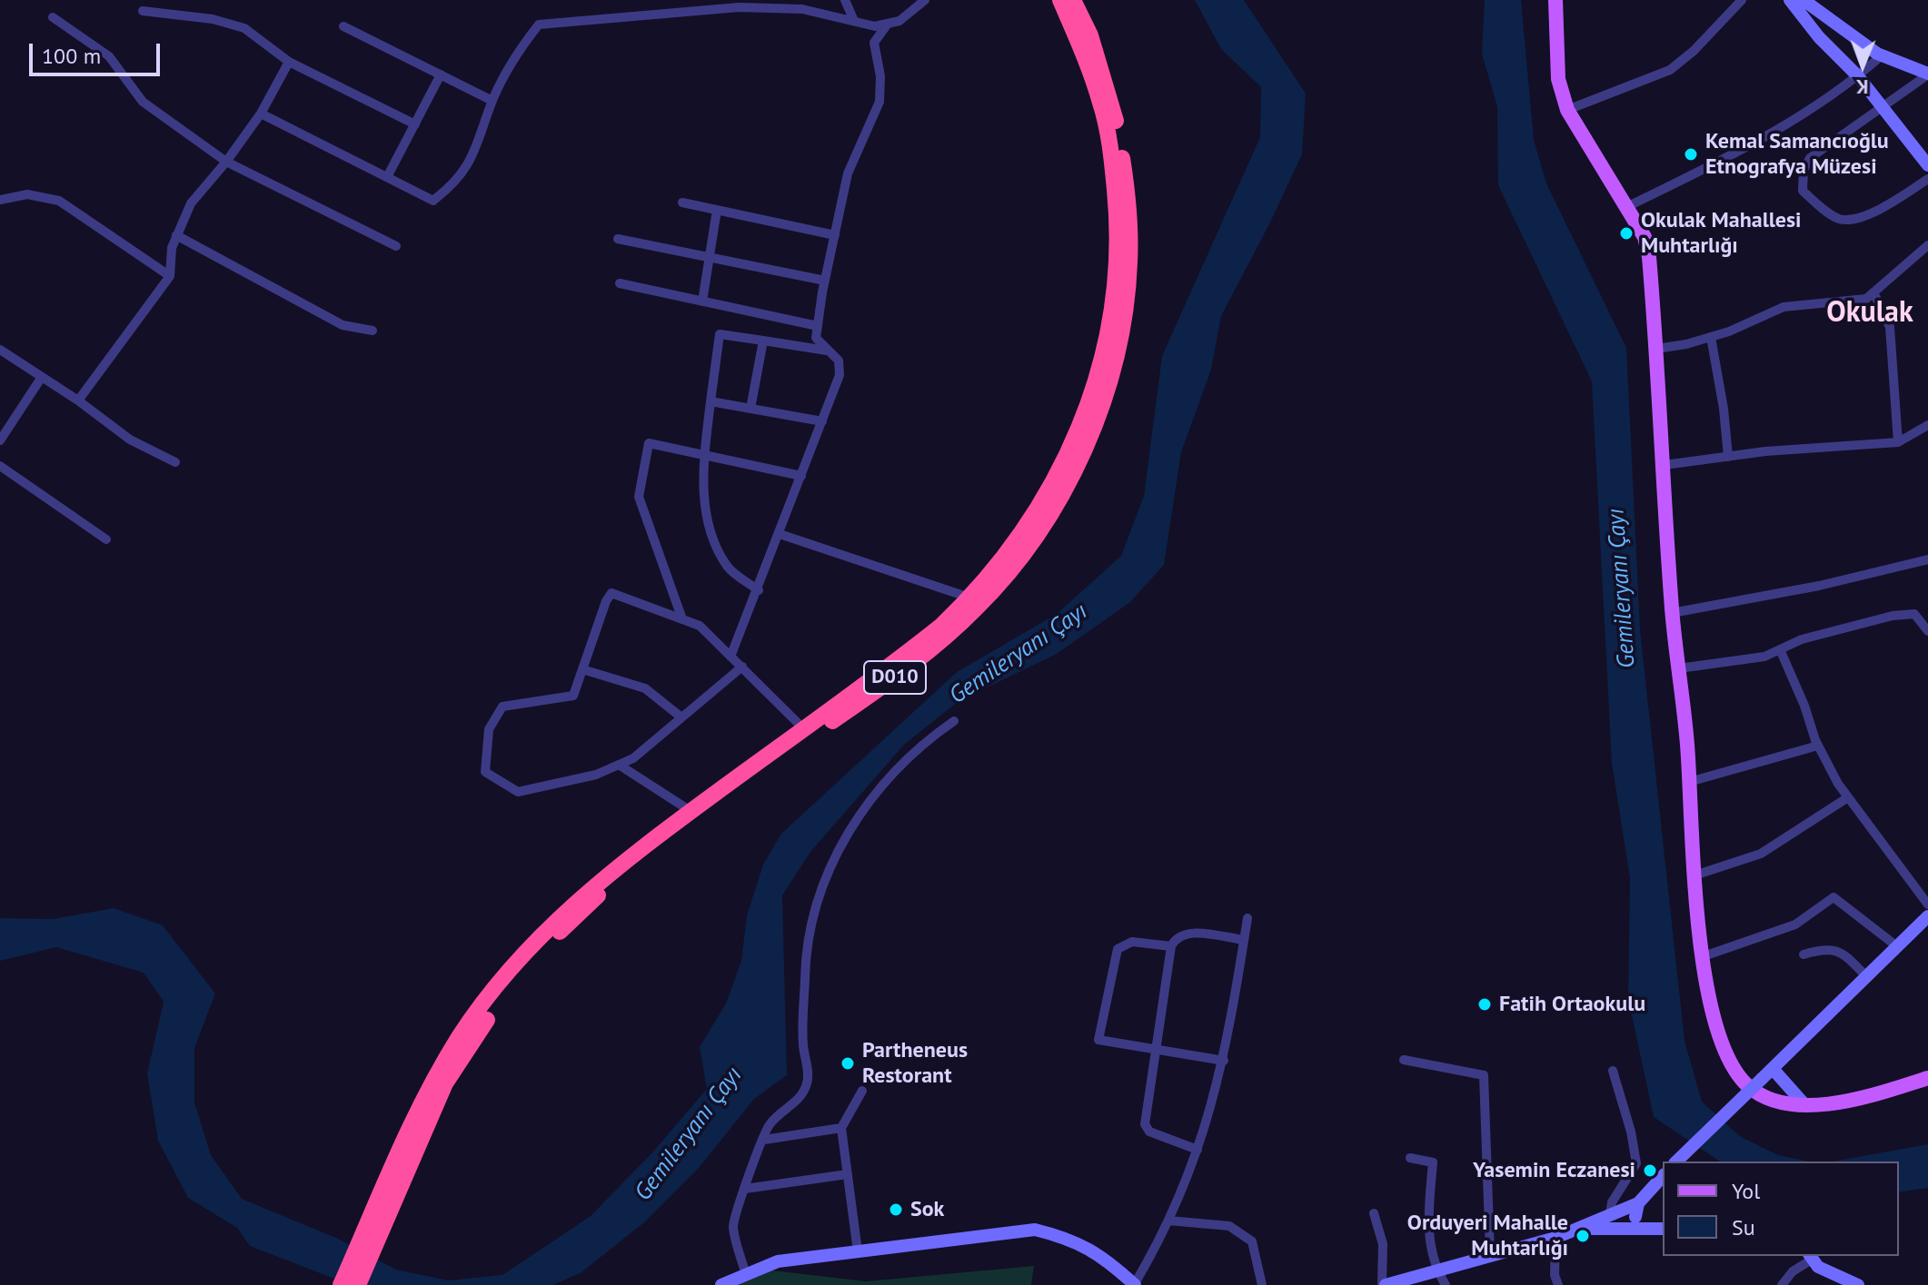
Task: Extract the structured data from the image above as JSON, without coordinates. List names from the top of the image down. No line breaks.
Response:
{"streets":{"highway":["D010"]},"districts":["Okulak"],"water":["Gemileryanı Çayı"],"places":["Kemal Samancıoğlu Etnografya Müzesi","Okulak Mahallesi Muhtarlığı","Fatih Ortaokulu","Partheneus Restorant","Yasemin Eczanesi","Sok","Orduyeri Mahalle Muhtarlığı"],"legend":["Yol","Su"],"scale_bar":"100 m","north":"bottom"}
